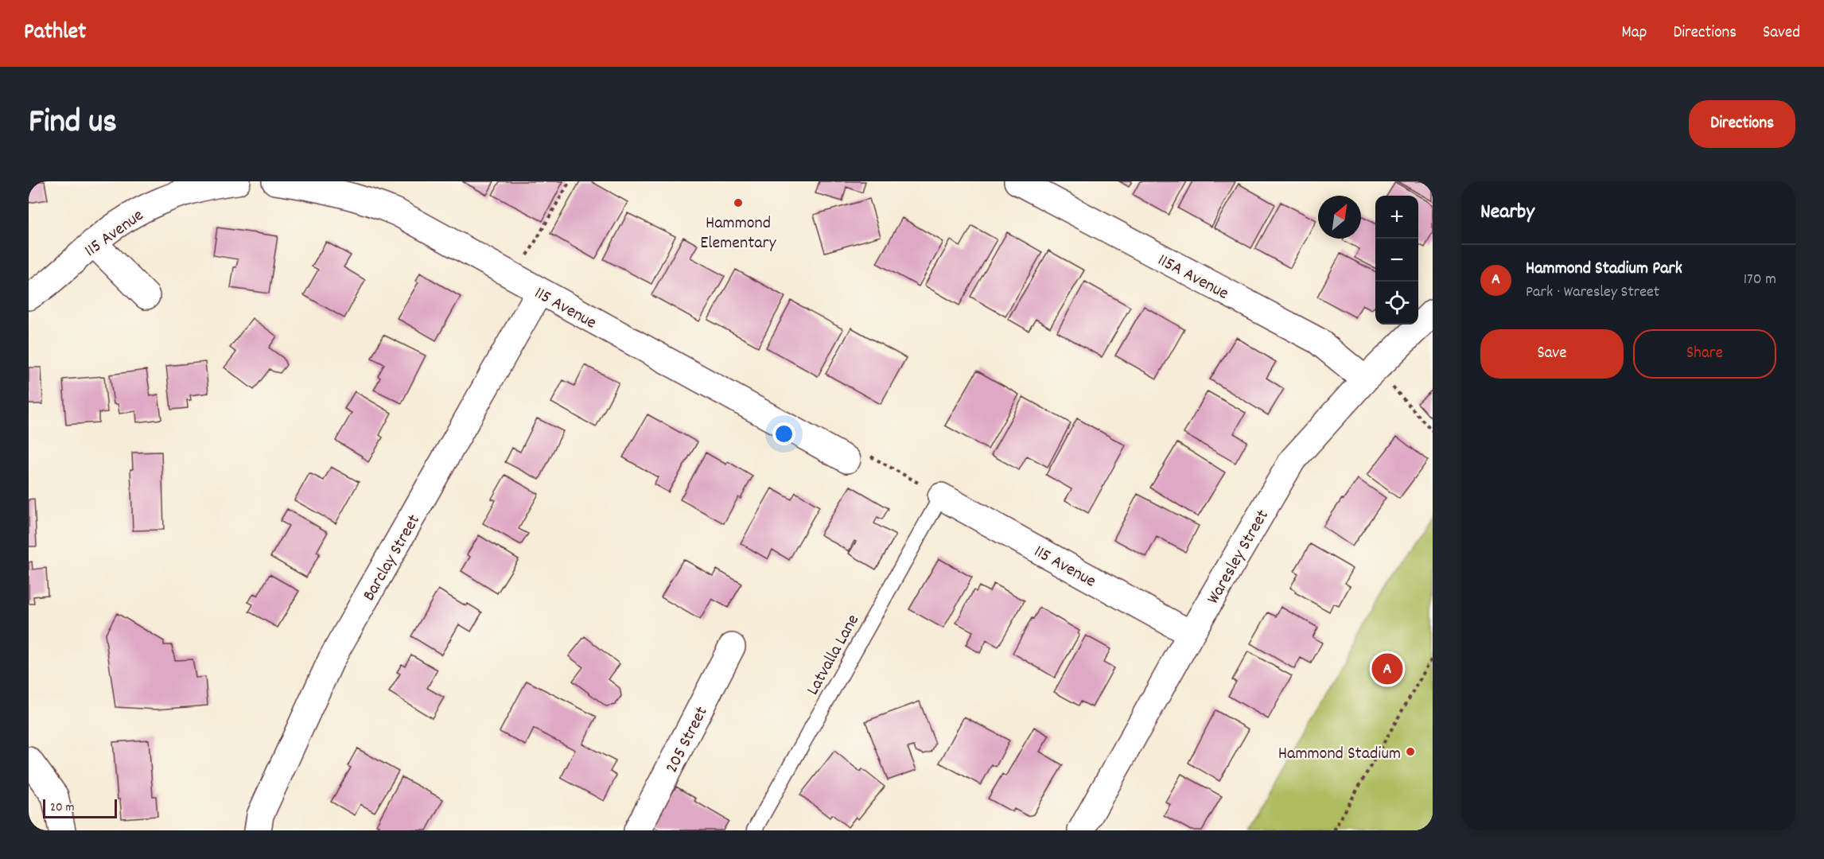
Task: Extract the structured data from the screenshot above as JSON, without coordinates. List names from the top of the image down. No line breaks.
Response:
{"streets":{"street":["115 Avenue","115A Avenue","Waresley Street","Barclay Street","205 Street"],"lane":["Latvalla Lane"]},"crossings":[["115 Avenue","Waresley Street"],["115 Avenue","Barclay Street"],["115 Avenue","Latvalla Lane"],["115A Avenue","Waresley Street"]],"places":["Hammond Elementary","Hammond Stadium"],"scale_bar":"20 m","north":"top right","page":{"header":"Pathlet","nav":["Map","Directions","Saved"],"title":"Find us","buttons":["Directions",["Save","Share"]],"heading":"Nearby","map_buttons":["+","−"],"list":[{"mark":"A","name":"Hammond Stadium Park","note":"Park · Waresley Street","value":"170 m"}],"pins":"A","scale":"20 m"}}
